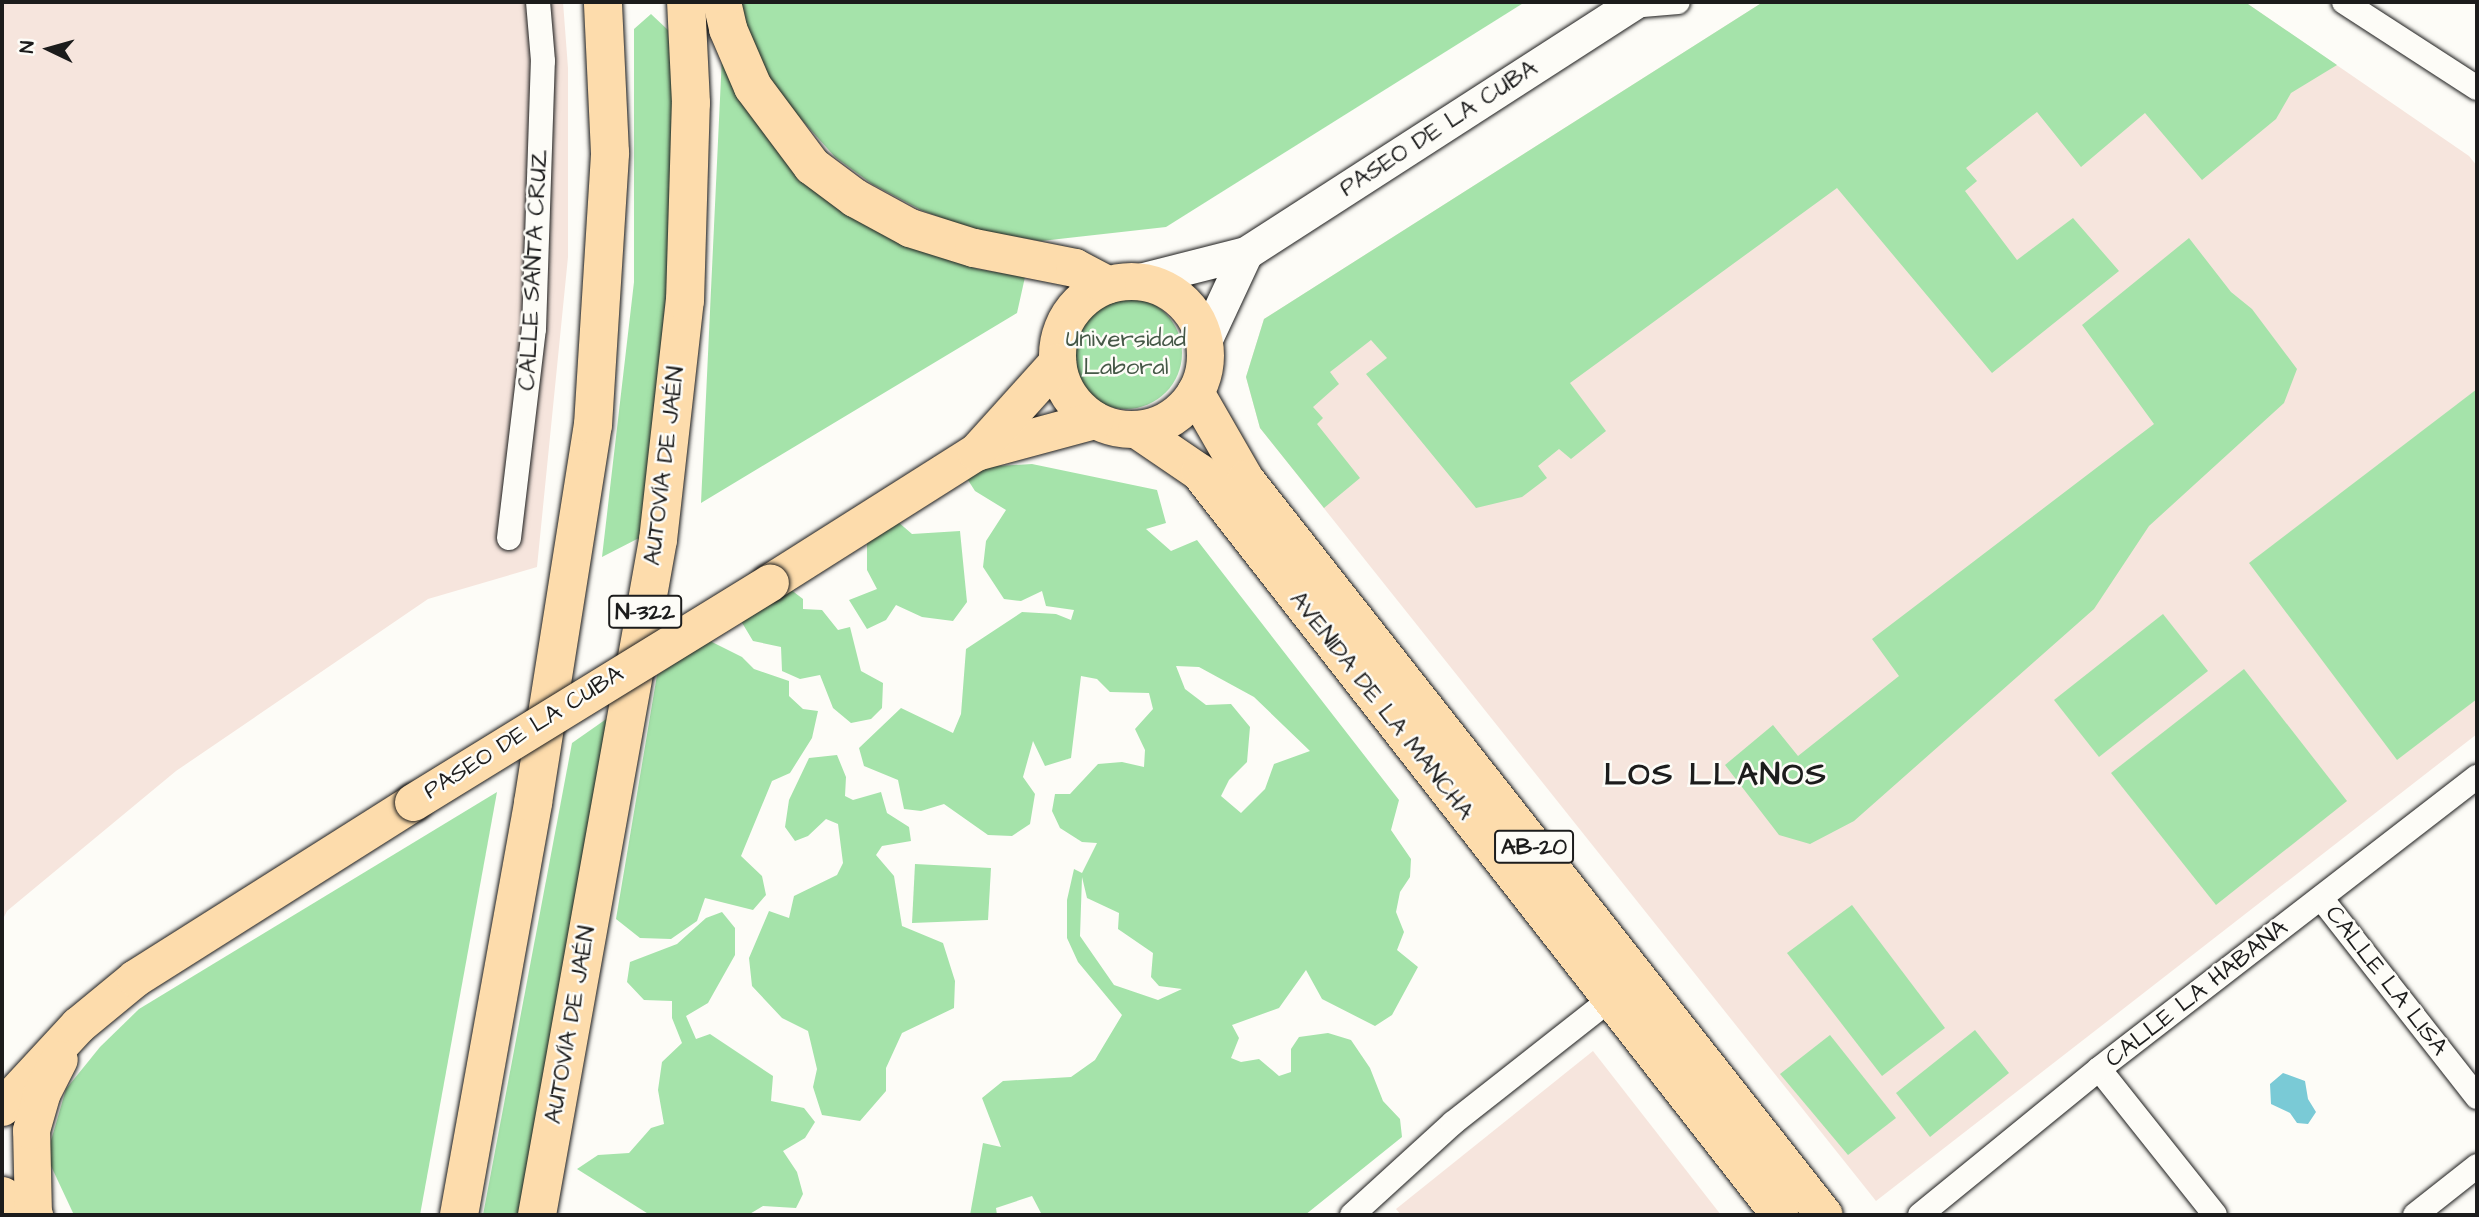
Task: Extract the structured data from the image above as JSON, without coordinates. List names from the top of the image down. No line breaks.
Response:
{"streets":{"highway":["AUTOVÍA DE JAÉN","N-322"],"main road":["PASEO DE LA CUBA","AVENIDA DE LA MANCHA","AB-20"],"street":["CALLE SANTA CRUZ","CALLE LA LISA","CALLE LA HABANA"]},"crossings":[["PASEO DE LA CUBA","AVENIDA DE LA MANCHA"],["CALLE LA LISA","CALLE LA HABANA"]],"districts":["LOS LLANOS"],"parks":["Universidad Laboral"],"north":"left"}
